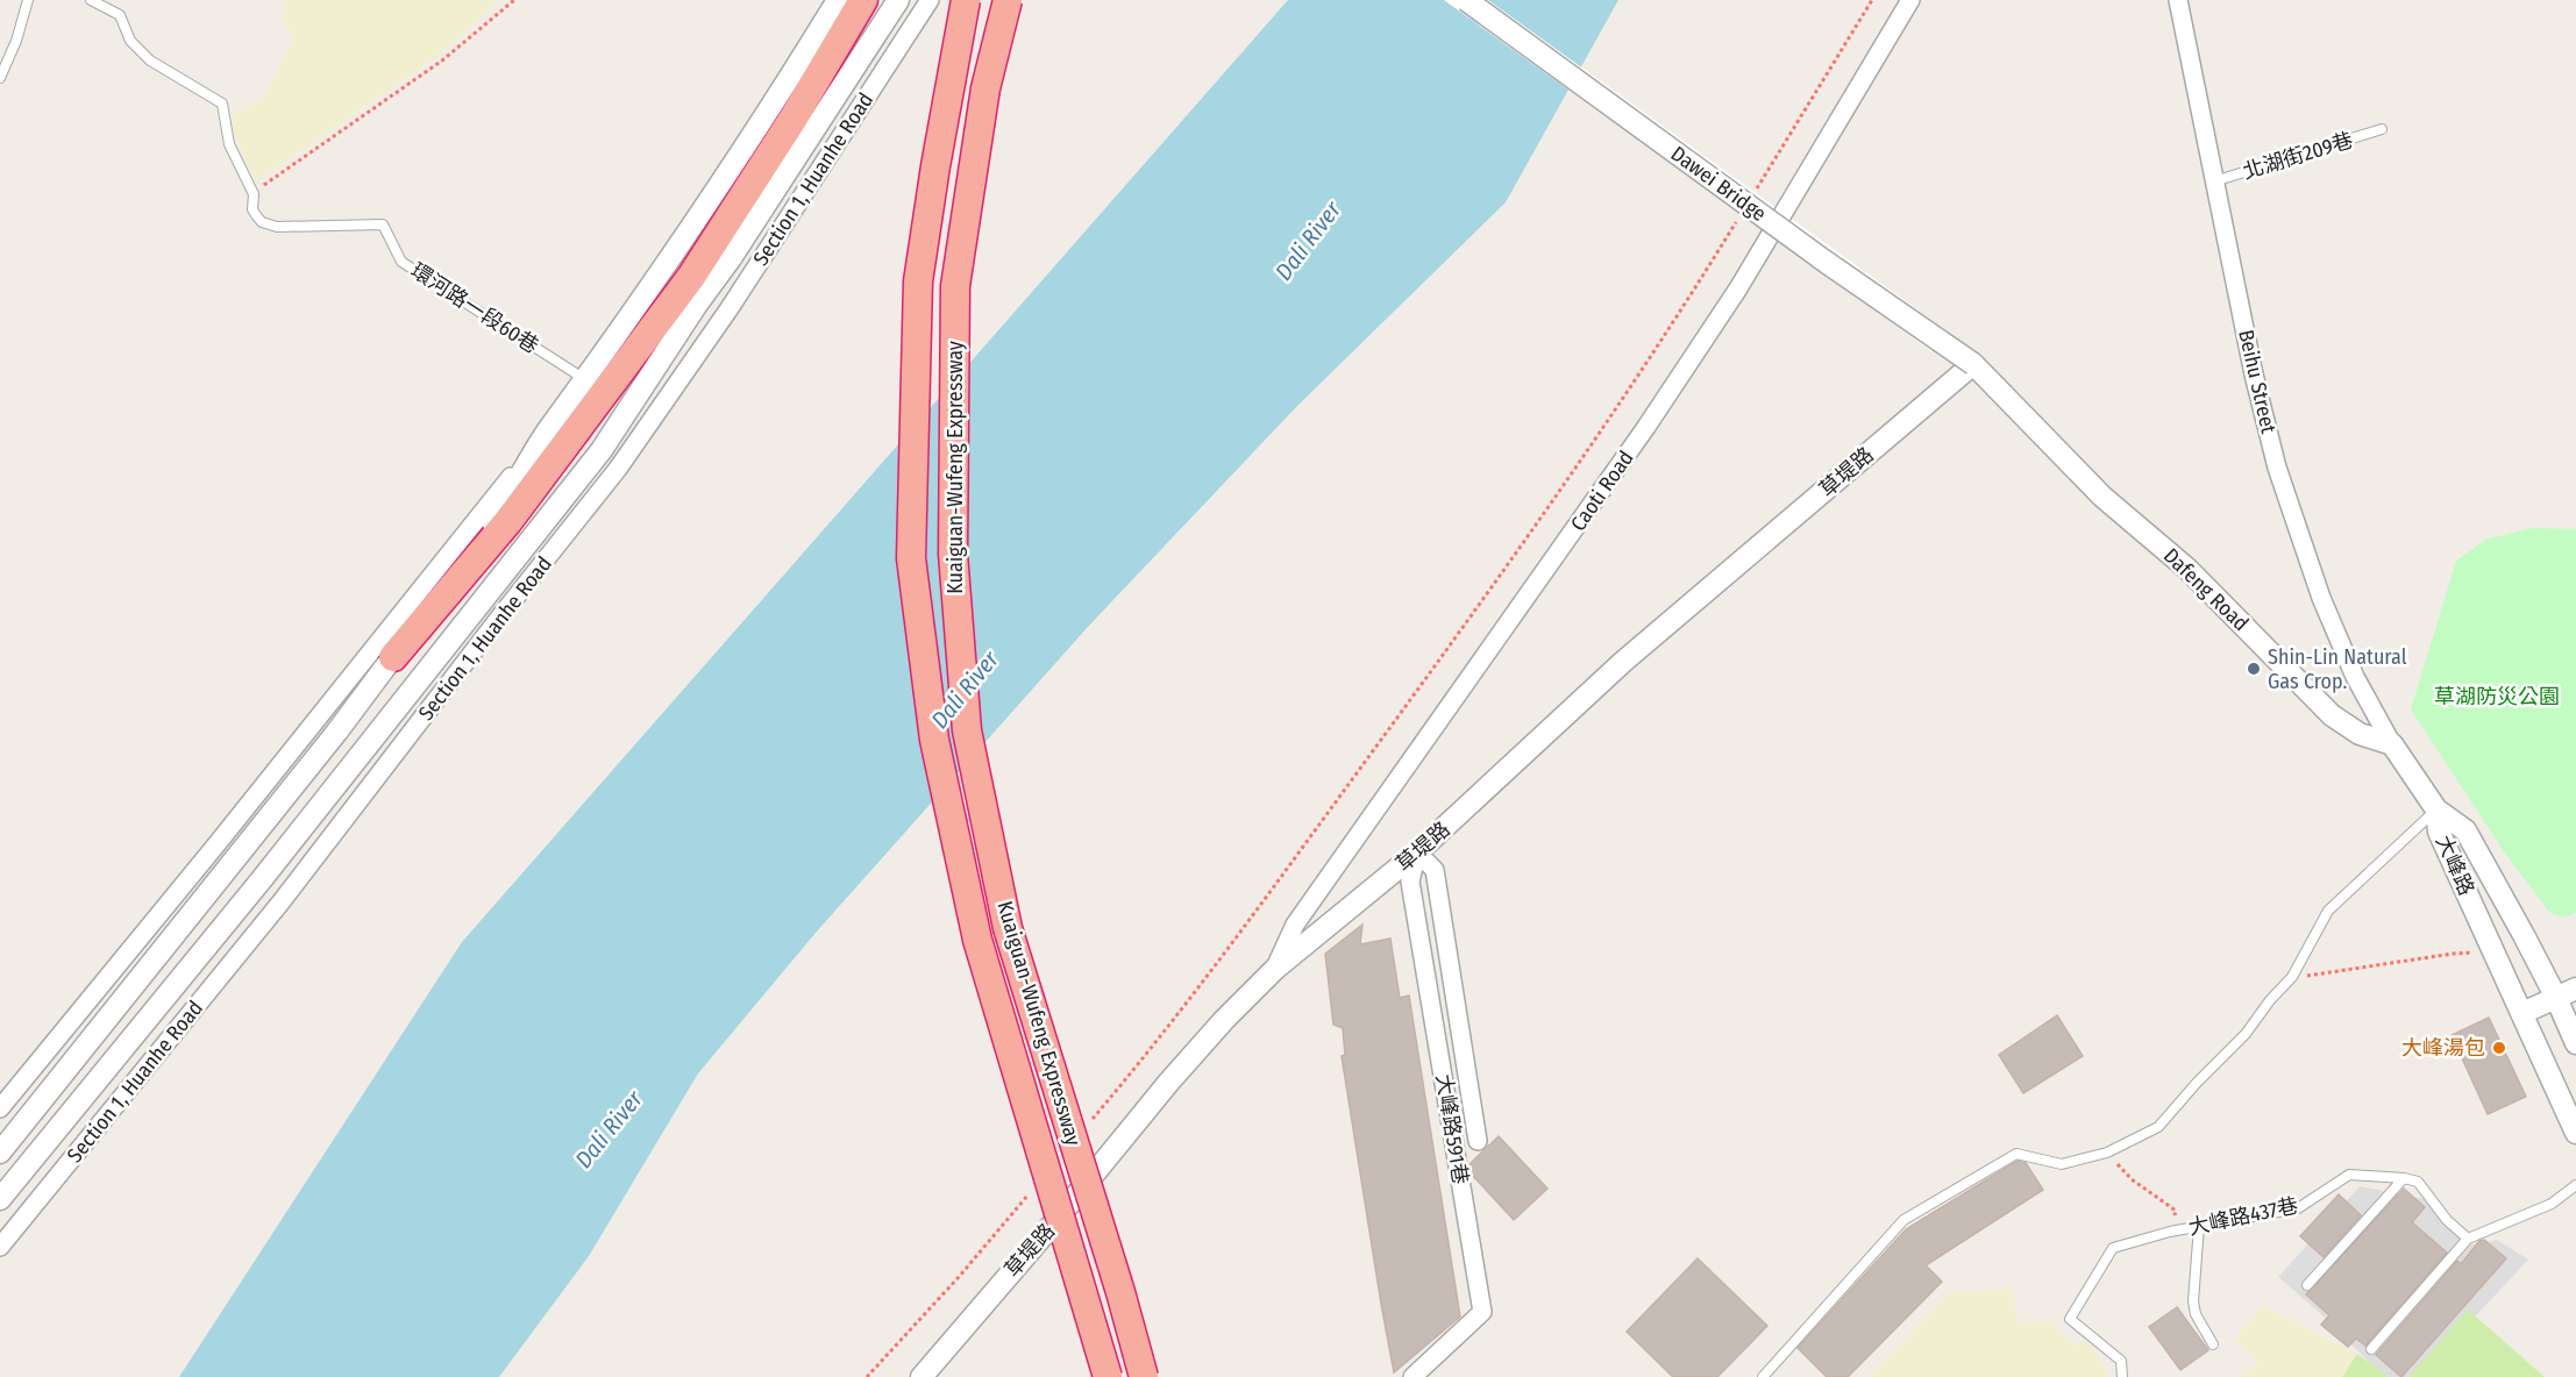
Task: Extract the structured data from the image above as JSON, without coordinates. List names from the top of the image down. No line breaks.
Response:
{"streets":{"highway":["Kuaiguan-Wufeng Expressway"],"street":["Section 1, Huanhe Road","Dawei Bridge","Beihu Street","草堤路","Caoti Road","Dafeng Road","大峰路","大峰路591巷"],"lane":["北湖街209巷","環河路一段60巷","大峰路437巷"]},"crossings":[["北湖街209巷","Beihu Street"],["Dawei Bridge","草堤路"],["Dawei Bridge","Dafeng Road"],["Beihu Street","Dafeng Road"],["草堤路","Caoti Road"],["草堤路","Dafeng Road"],["草堤路","大峰路591巷"]],"water":["Dali River"],"parks":["草湖防災公園"],"places":["Shin-Lin Natural Gas Crop.","大峰湯包"]}
